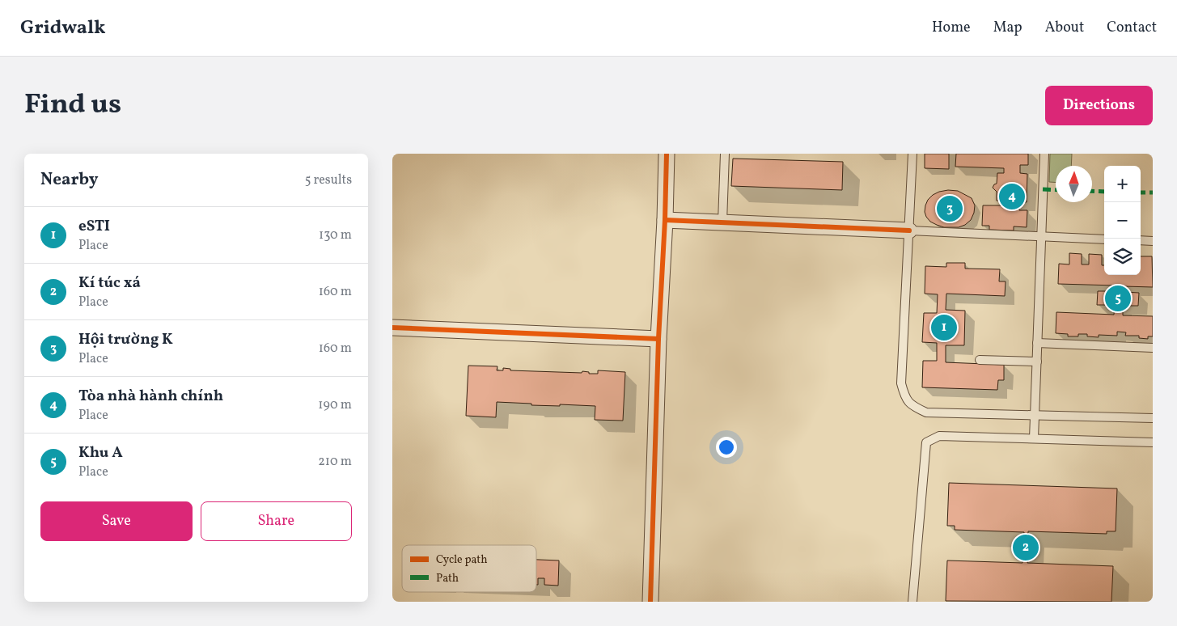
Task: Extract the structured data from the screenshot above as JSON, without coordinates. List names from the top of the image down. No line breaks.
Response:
{"legend":["Cycle path","Path"],"north":"top","page":{"header":"Gridwalk","nav":["Home","Map","About","Contact"],"title":"Find us","buttons":["Directions",["Save","Share"]],"heading":["Nearby","5 results"],"map_buttons":["+","−"],"pins":["4","3","5","1","2"],"list":[{"mark":"1","name":"eSTI","note":"Place","value":"130 m"},{"mark":"2","name":"Kí túc xá","note":"Place","value":"160 m"},{"mark":"3","name":"Hội trường K","note":"Place","value":"160 m"},{"mark":"4","name":"Tòa nhà hành chính","note":"Place","value":"190 m"},{"mark":"5","name":"Khu A","note":"Place","value":"210 m"}]}}
